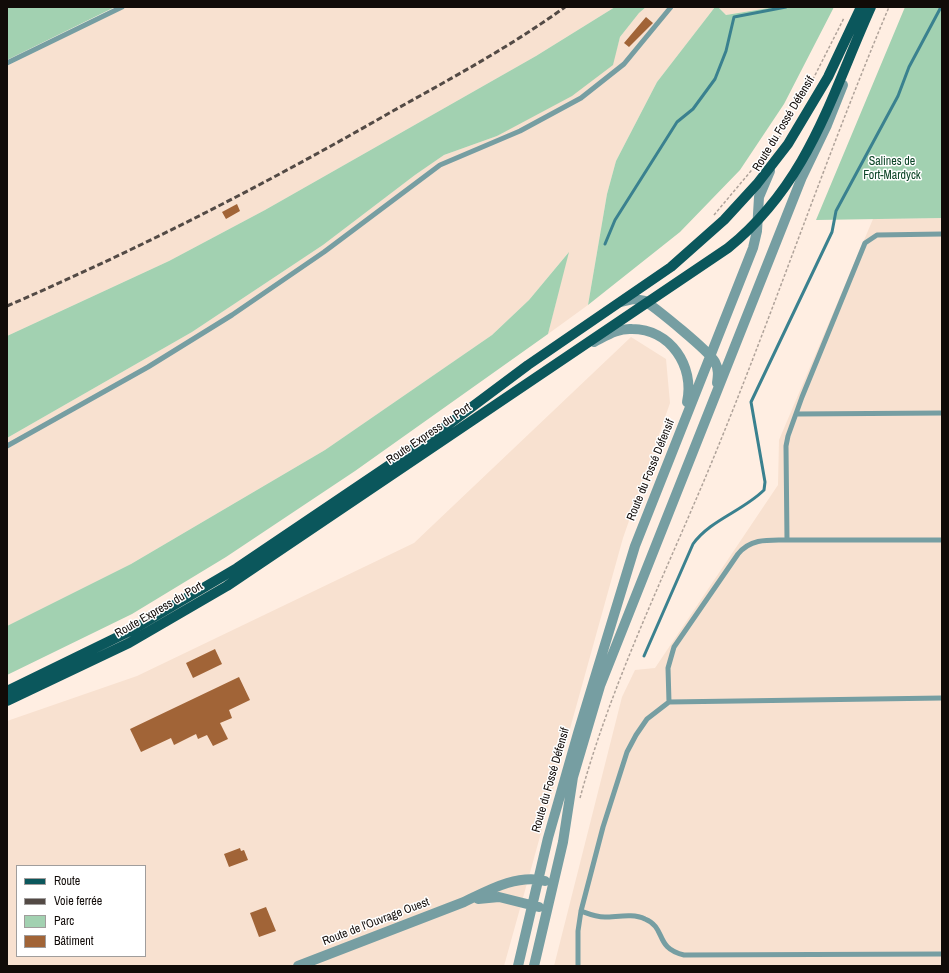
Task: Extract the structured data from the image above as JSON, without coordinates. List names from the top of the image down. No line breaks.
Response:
{"streets":{"main road":["Route du Fossé Défensif","Route Express du Port"],"street":["Route de l'Ouvrage Ouest"]},"crossings":[["Route du Fossé Défensif","Route Express du Port"],["Route du Fossé Défensif","Route de l'Ouvrage Ouest"]],"parks":["Salines de Fort-Mardyck"],"legend":["Route","Voie ferrée","Parc","Bâtiment"]}
